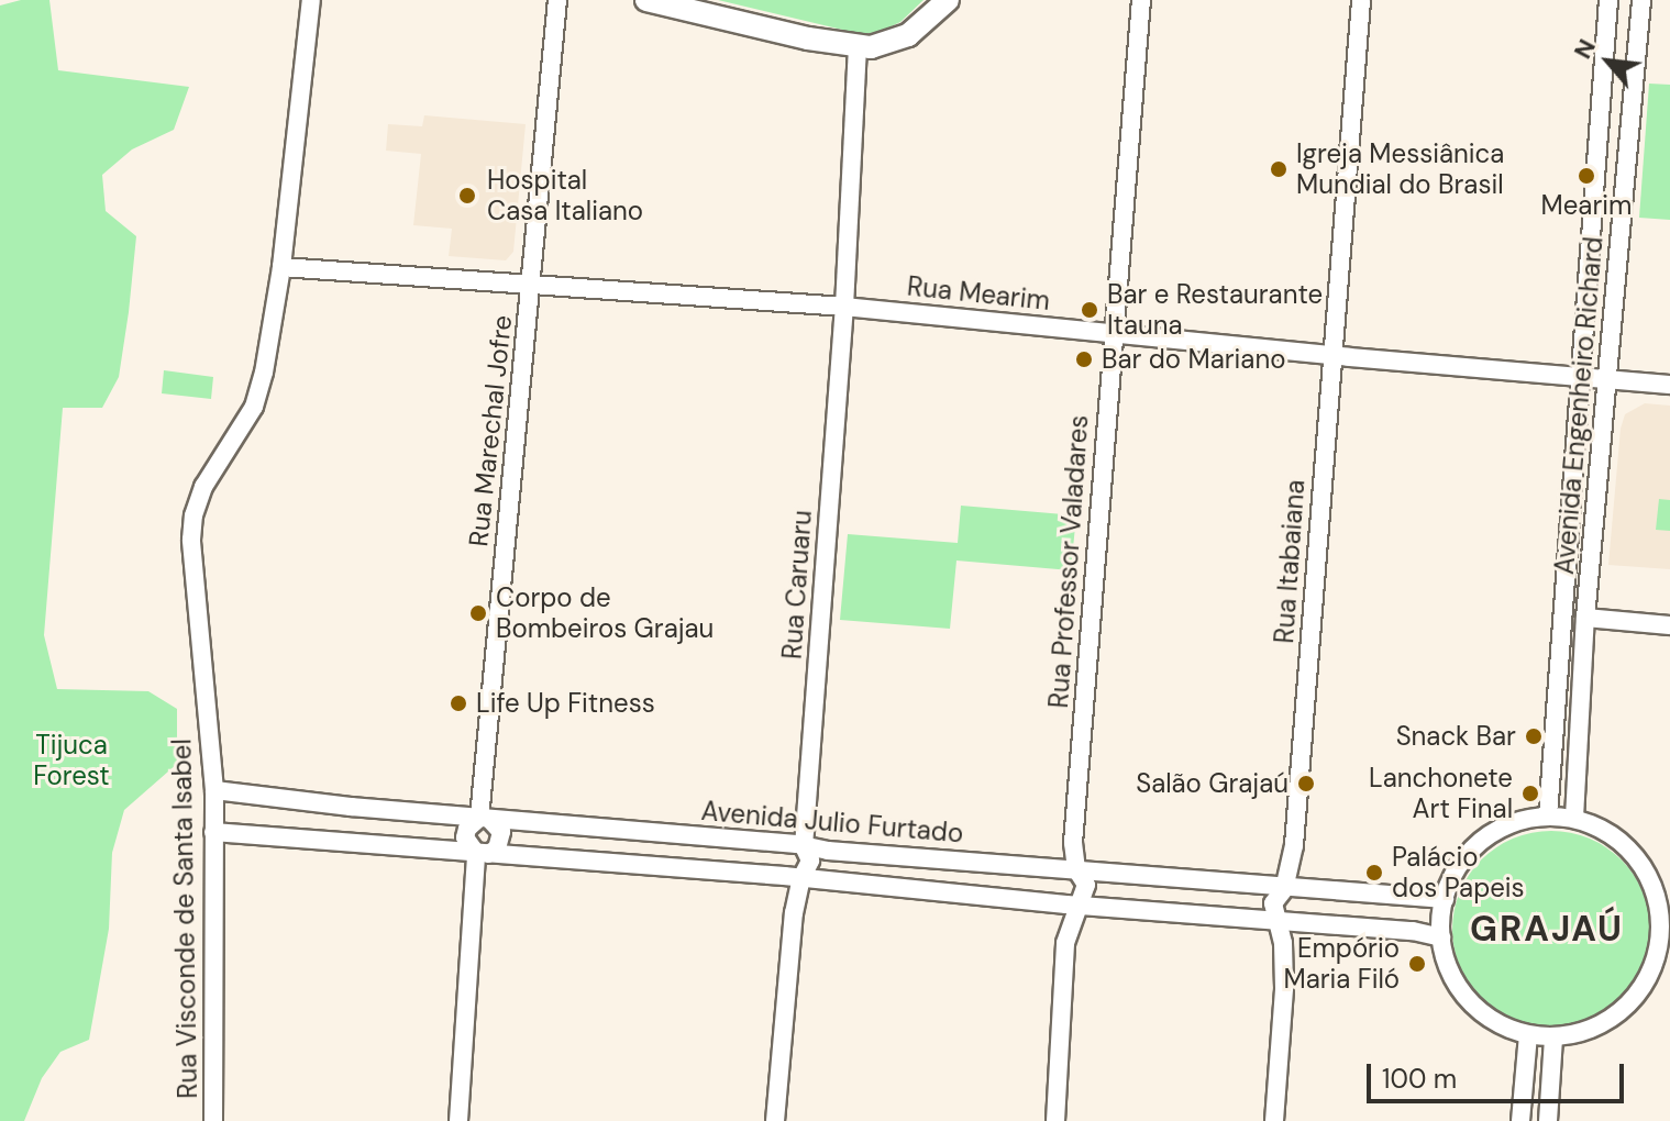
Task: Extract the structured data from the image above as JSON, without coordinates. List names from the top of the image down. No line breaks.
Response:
{"streets":{"street":["Rua Mearim","Avenida Engenheiro Richard","Rua Marechal Jofre","Rua Professor Valadares","Rua Itabaiana","Rua Caruaru","Avenida Julio Furtado","Rua Visconde de Santa Isabel"]},"crossings":[["Rua Mearim","Avenida Engenheiro Richard"],["Rua Mearim","Rua Marechal Jofre"],["Rua Mearim","Rua Professor Valadares"],["Rua Mearim","Rua Itabaiana"],["Rua Mearim","Rua Caruaru"],["Rua Mearim","Rua Visconde de Santa Isabel"],["Avenida Engenheiro Richard","Avenida Julio Furtado"],["Rua Marechal Jofre","Avenida Julio Furtado"],["Rua Professor Valadares","Avenida Julio Furtado"],["Rua Itabaiana","Avenida Julio Furtado"],["Rua Caruaru","Avenida Julio Furtado"],["Avenida Julio Furtado","Rua Visconde de Santa Isabel"]],"districts":["GRAJAÚ"],"parks":["Tijuca Forest"],"places":["Igreja Messiânica Mundial do Brasil","Mearim","Hospital Casa Italiano","Bar e Restaurante Itauna","Bar do Mariano","Corpo de Bombeiros Grajau","Life Up Fitness","Snack Bar","Salão Grajaú","Lanchonete Art Final","Palácio dos Papeis","Empório Maria Filó"],"scale_bar":"100 m","north":"top left"}
